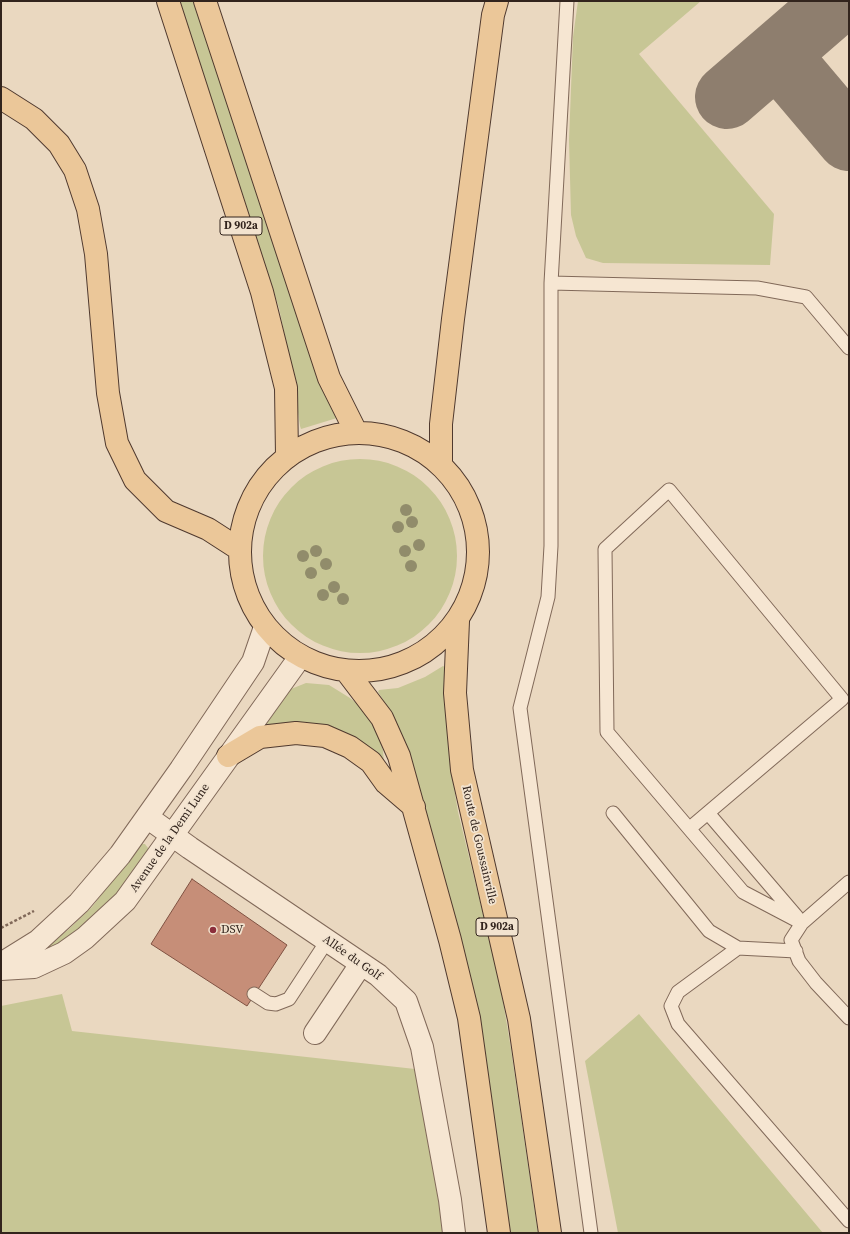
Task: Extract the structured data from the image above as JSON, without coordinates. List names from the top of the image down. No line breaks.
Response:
{"streets":{"main road":["D 902a","Route de Goussainville"],"street":["Avenue de la Demi Lune","Allée du Golf"]},"crossings":[["Avenue de la Demi Lune","Allée du Golf"]],"places":["DSV"]}
